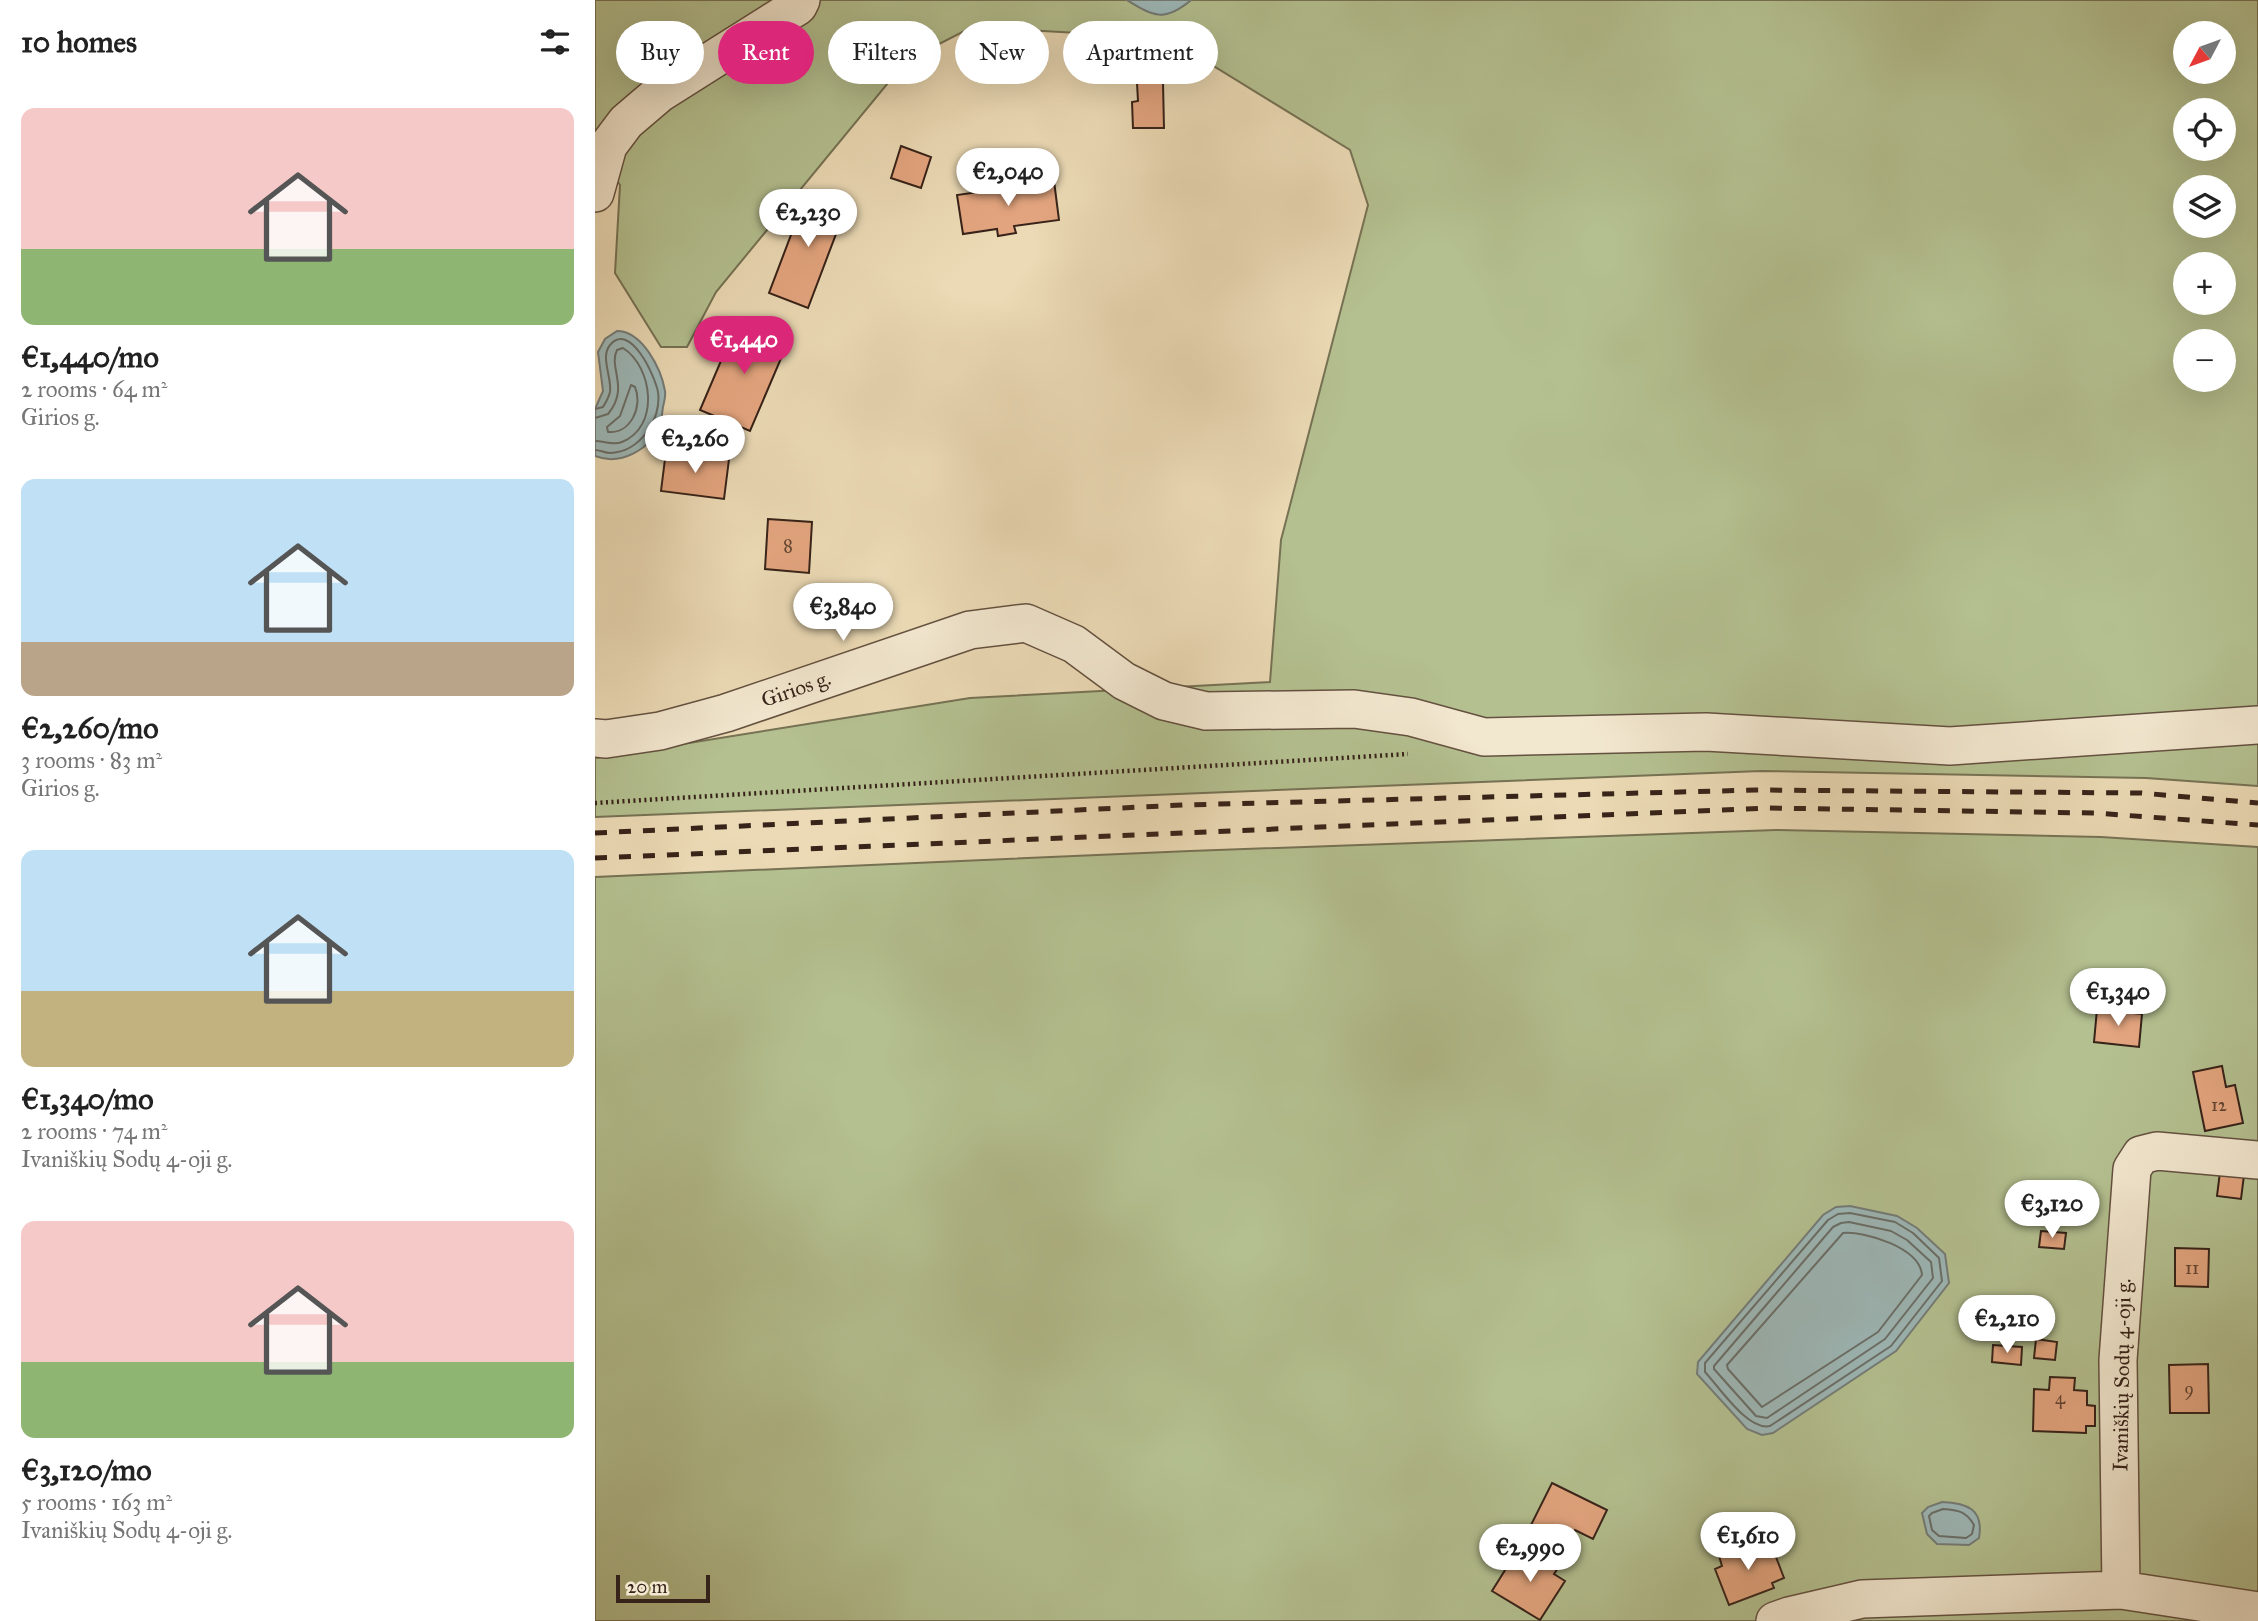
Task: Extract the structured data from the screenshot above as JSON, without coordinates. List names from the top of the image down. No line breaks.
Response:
{"streets":{"street":["Girios g.","Ivaniškių Sodų 4-oji g."]},"house_numbers":["8","12","11","9","4"],"scale_bar":"20 m","north":"bottom left","page":{"heading":"10 homes","map_buttons":["+","−"],"chip":["Buy","Rent","Filters","New","Apartment"],"list":[{"name":"€1,440/mo","note":"2 rooms · 64 m² · Girios g."},{"name":"€2,260/mo","note":"3 rooms · 83 m² · Girios g."},{"name":"€1,340/mo","note":"2 rooms · 74 m² · Ivaniškių Sodų 4-oji g."},{"name":"€3,120/mo","note":"5 rooms · 163 m² · Ivaniškių Sodų 4-oji g."}],"price":["€2,040","€2,230","€1,440","€2,260","€3,840","€1,340","€3,120","€2,210","€1,610","€2,990"],"scale":"20 m"}}
